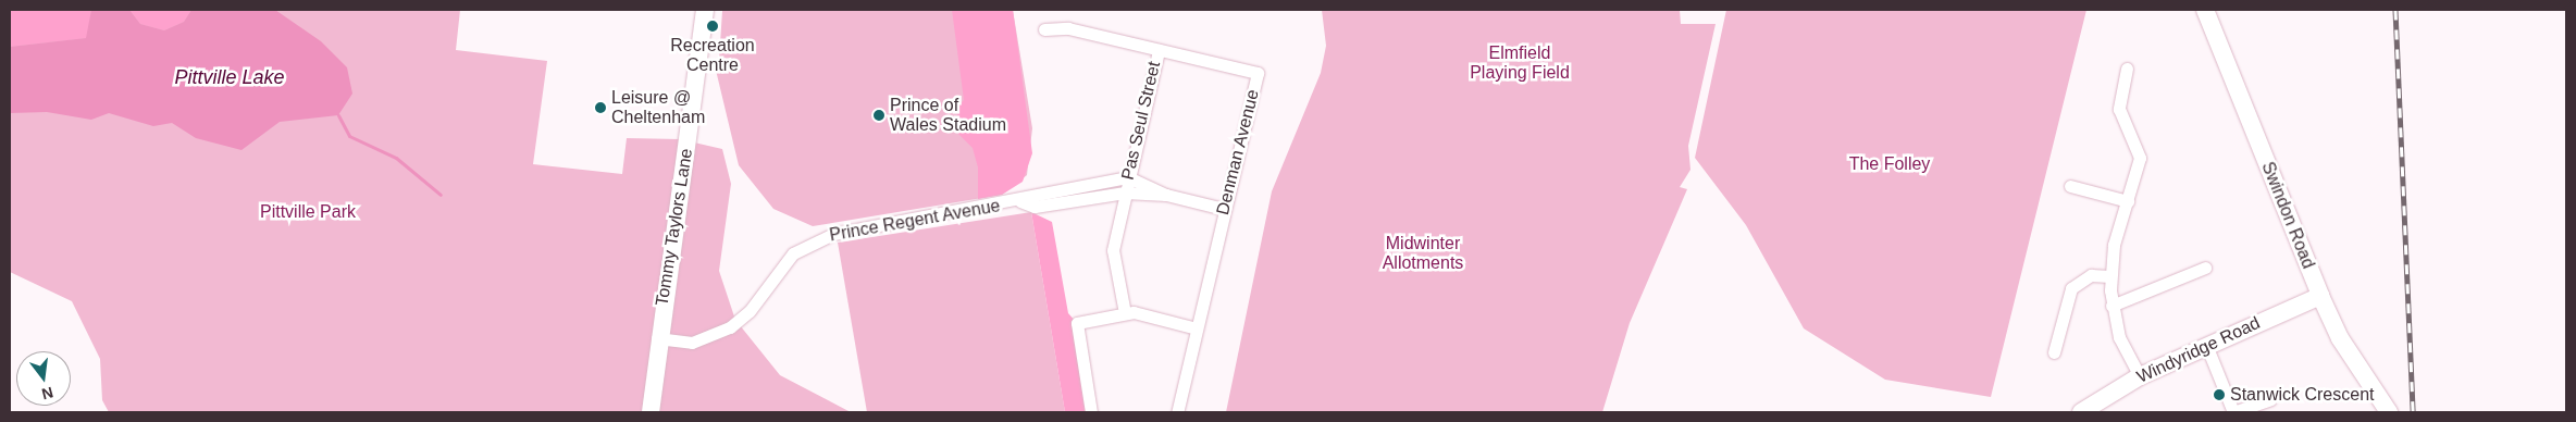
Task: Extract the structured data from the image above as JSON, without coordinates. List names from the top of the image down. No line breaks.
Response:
{"streets":{"street":["Pas Seul Street","Denman Avenue","Swindon Road","Prince Regent Avenue","Tommy Taylors Lane","Windyridge Road"]},"crossings":[["Pas Seul Street","Denman Avenue"],["Pas Seul Street","Prince Regent Avenue"],["Denman Avenue","Prince Regent Avenue"],["Swindon Road","Windyridge Road"],["Prince Regent Avenue","Tommy Taylors Lane"]],"water":["Pittville Lake"],"parks":["Elmfield Playing Field","The Folley","Pittville Park","Midwinter Allotments"],"places":["Recreation Centre","Leisure @ Cheltenham","Prince of Wales Stadium","Stanwick Crescent"],"north":"bottom"}
